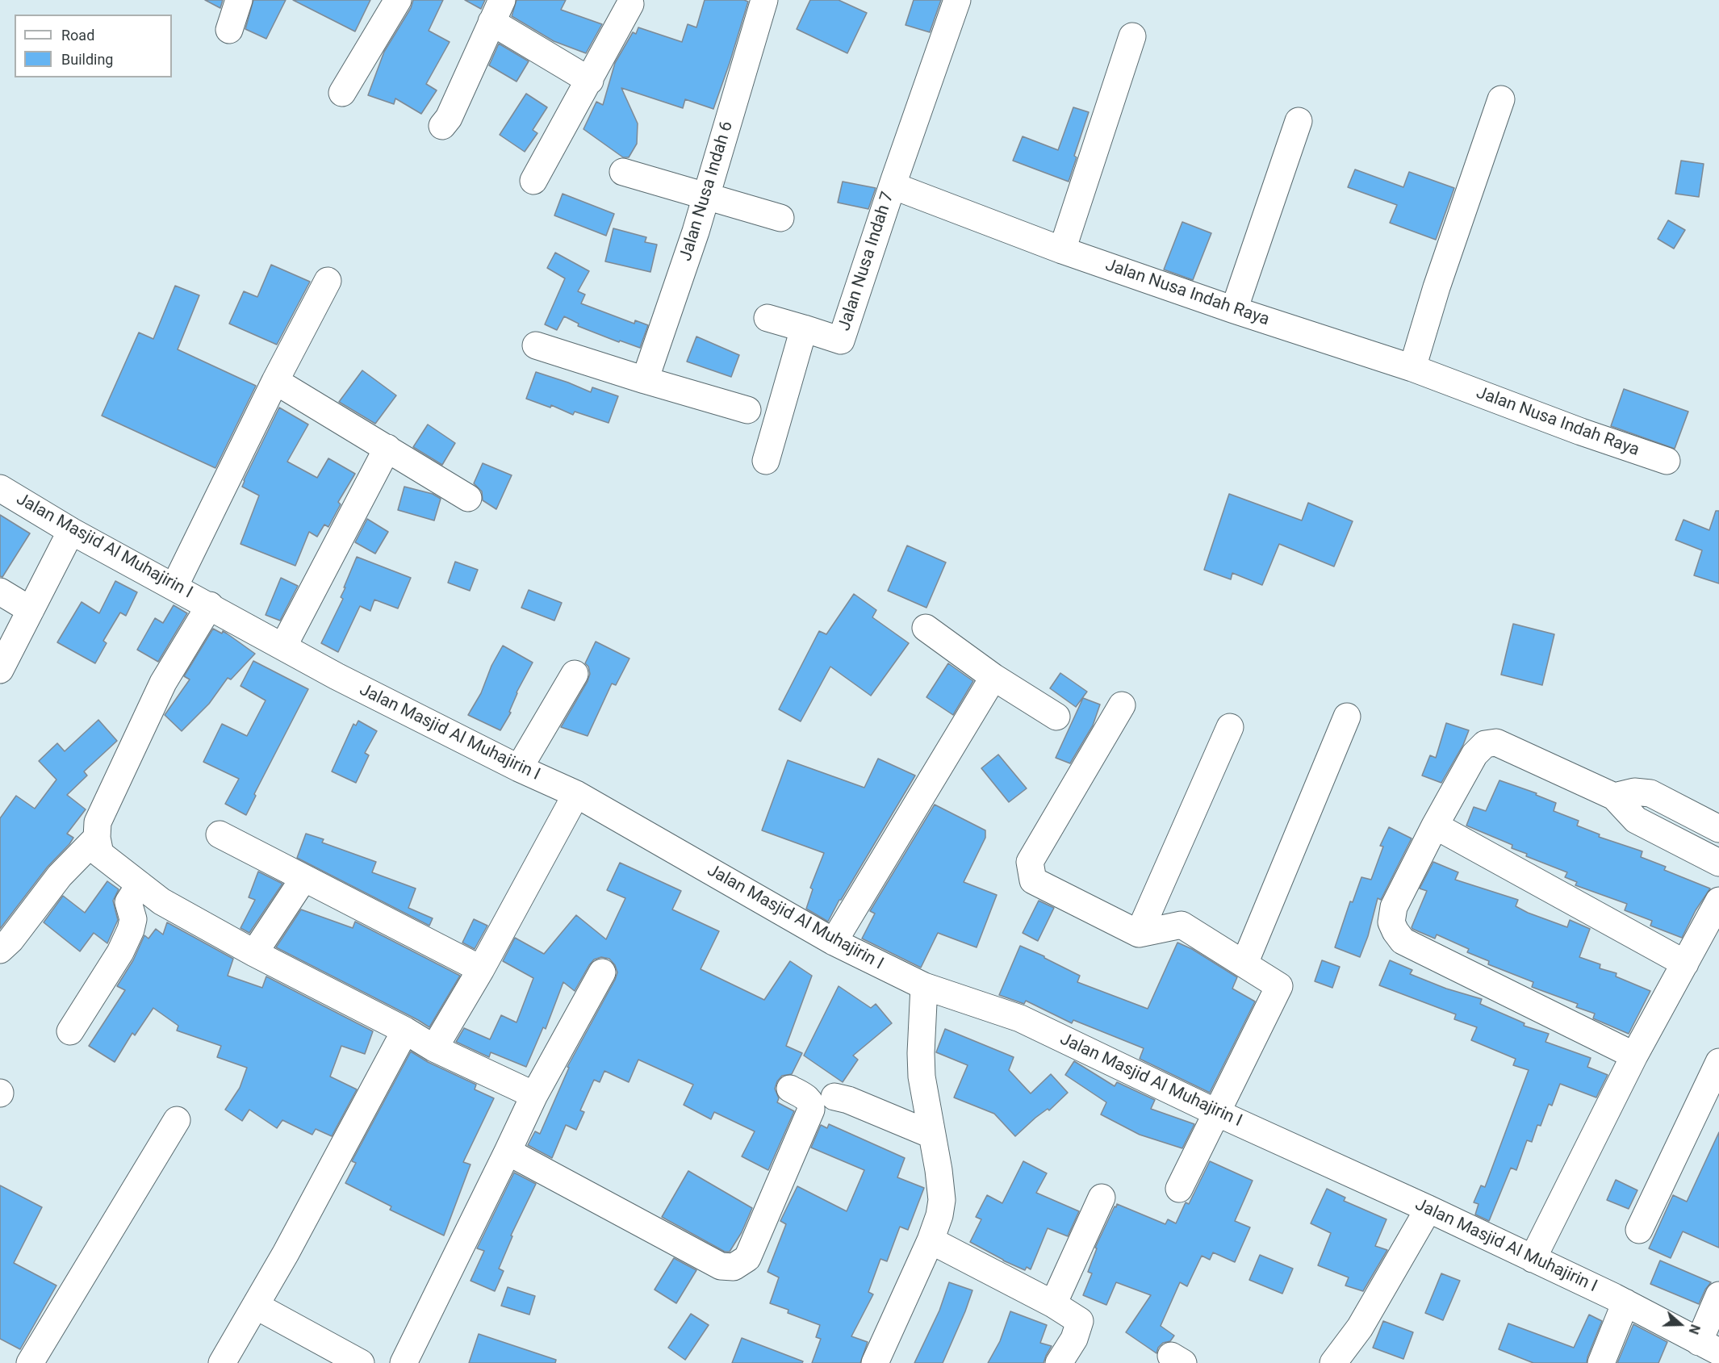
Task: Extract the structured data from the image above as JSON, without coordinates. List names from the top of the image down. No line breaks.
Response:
{"streets":{"street":["Jalan Nusa Indah 6","Jalan Nusa Indah 7","Jalan Nusa Indah Raya","Jalan Masjid Al Muhajirin I"]},"crossings":[["Jalan Nusa Indah 7","Jalan Nusa Indah Raya"]],"legend":["Road","Building"],"north":"right"}
